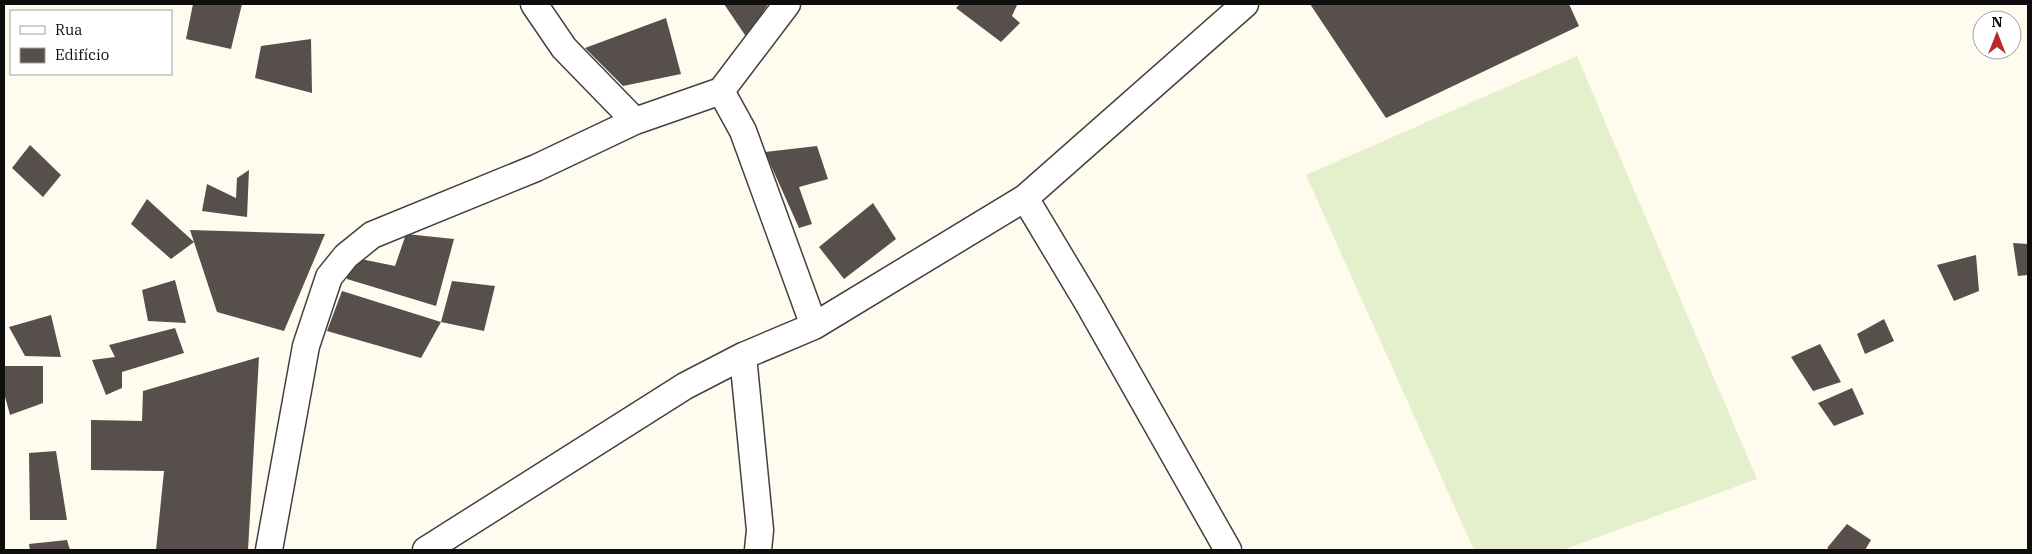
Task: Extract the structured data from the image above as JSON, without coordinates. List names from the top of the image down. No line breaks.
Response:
{"legend":["Rua","Edifício"],"north":"top"}
